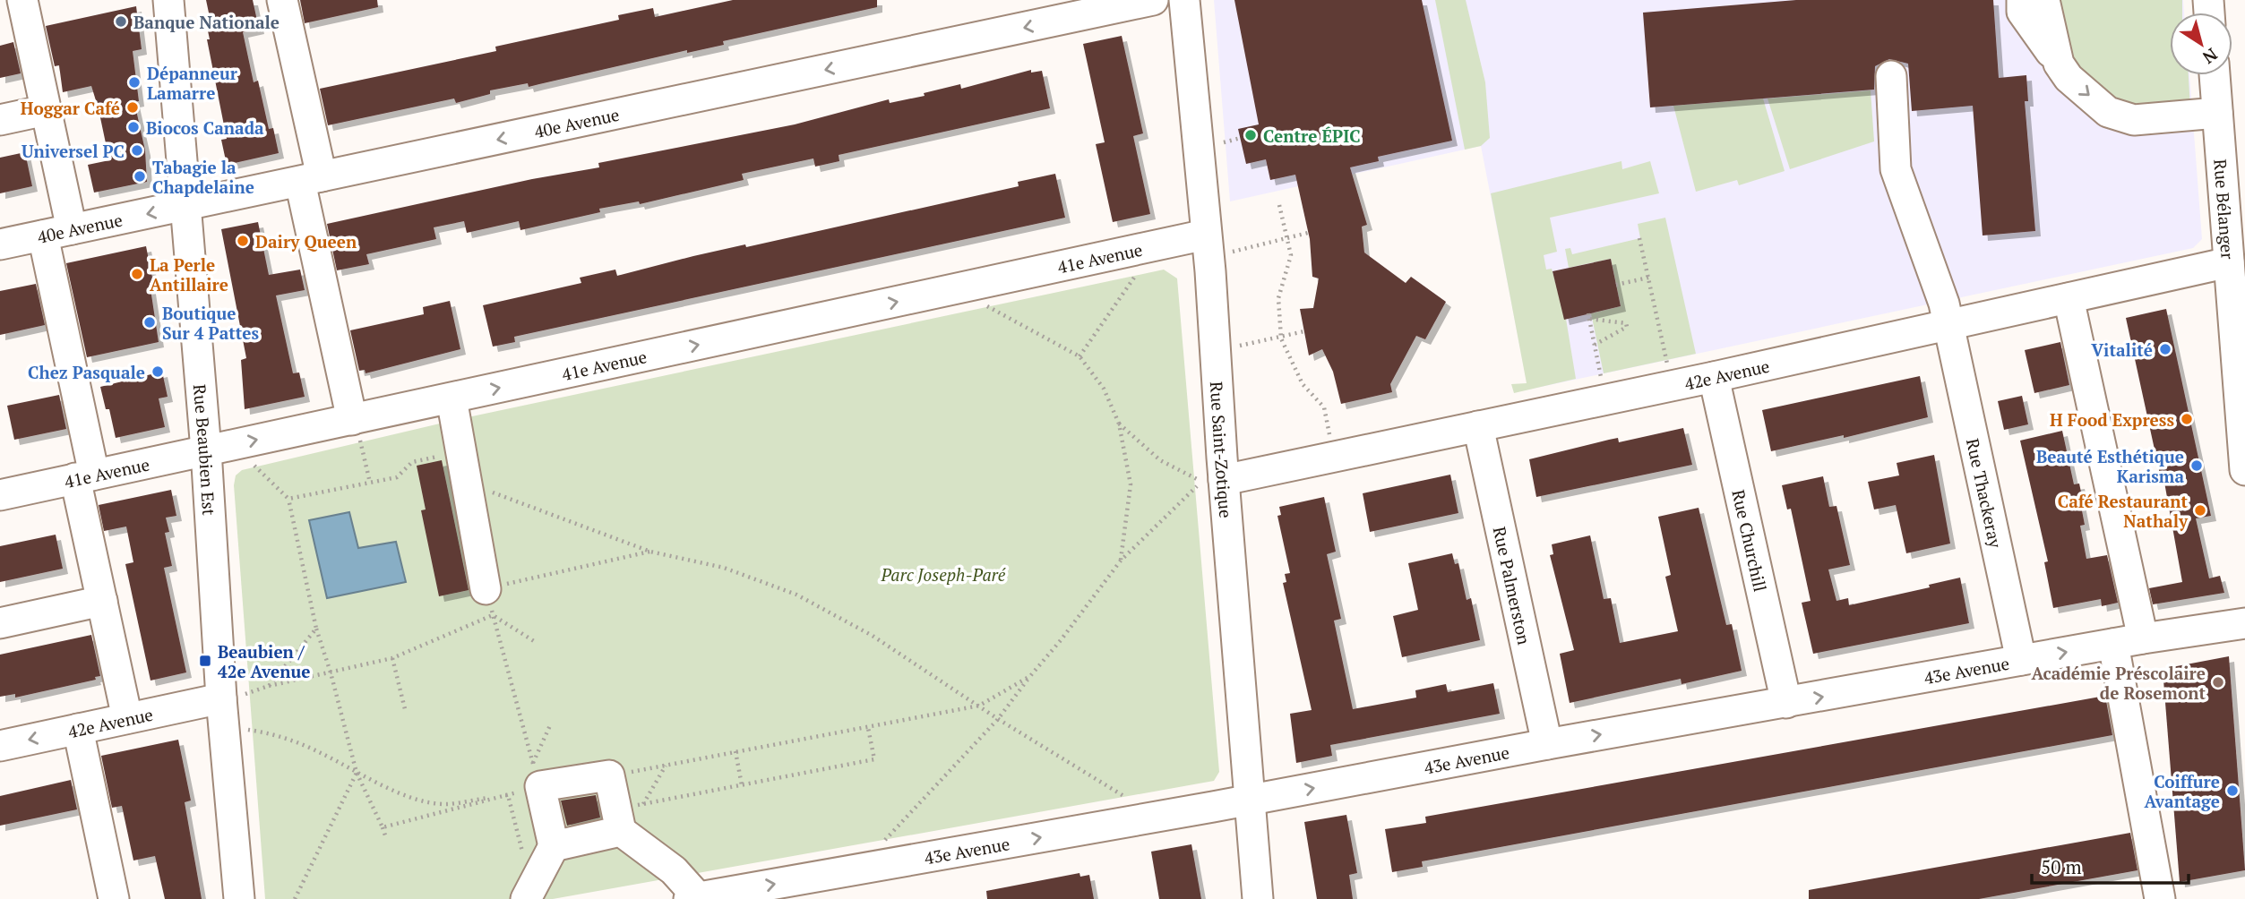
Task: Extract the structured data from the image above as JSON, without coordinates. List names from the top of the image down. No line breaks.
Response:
{"streets":{"street":["40e Avenue","Rue Bélanger","41e Avenue","42e Avenue","Rue Beaubien Est","Rue Saint-Zotique","Rue Thackeray","Rue Churchill","Rue Palmerston","43e Avenue"]},"crossings":[["40e Avenue","Rue Beaubien Est"],["Rue Bélanger","42e Avenue"],["41e Avenue","Rue Beaubien Est"],["41e Avenue","Rue Saint-Zotique"],["42e Avenue","Rue Beaubien Est"],["42e Avenue","Rue Saint-Zotique"],["42e Avenue","Rue Thackeray"],["42e Avenue","Rue Churchill"],["42e Avenue","Rue Palmerston"],["Rue Saint-Zotique","43e Avenue"],["Rue Thackeray","43e Avenue"],["Rue Churchill","43e Avenue"],["Rue Palmerston","43e Avenue"]],"one_way":["40e Avenue","41e Avenue","43e Avenue"],"parks":["Parc Joseph-Paré"],"places":{"other":["Banque Nationale","Dépanneur Lamarre","Hoggar Café","Biocos Canada","Centre ÉPIC","Universel PC","Tabagie la Chapdelaine","Dairy Queen","La Perle Antillaire","Boutique Sur 4 Pattes","Vitalité","Chez Pasquale","H Food Express","Beauté Esthétique Karisma","Café Restaurant Nathaly","Académie Préscolaire de Rosemont","Coiffure Avantage"],"transit":["Beaubien / 42e Avenue"]},"scale_bar":"50 m","north":"bottom right"}
